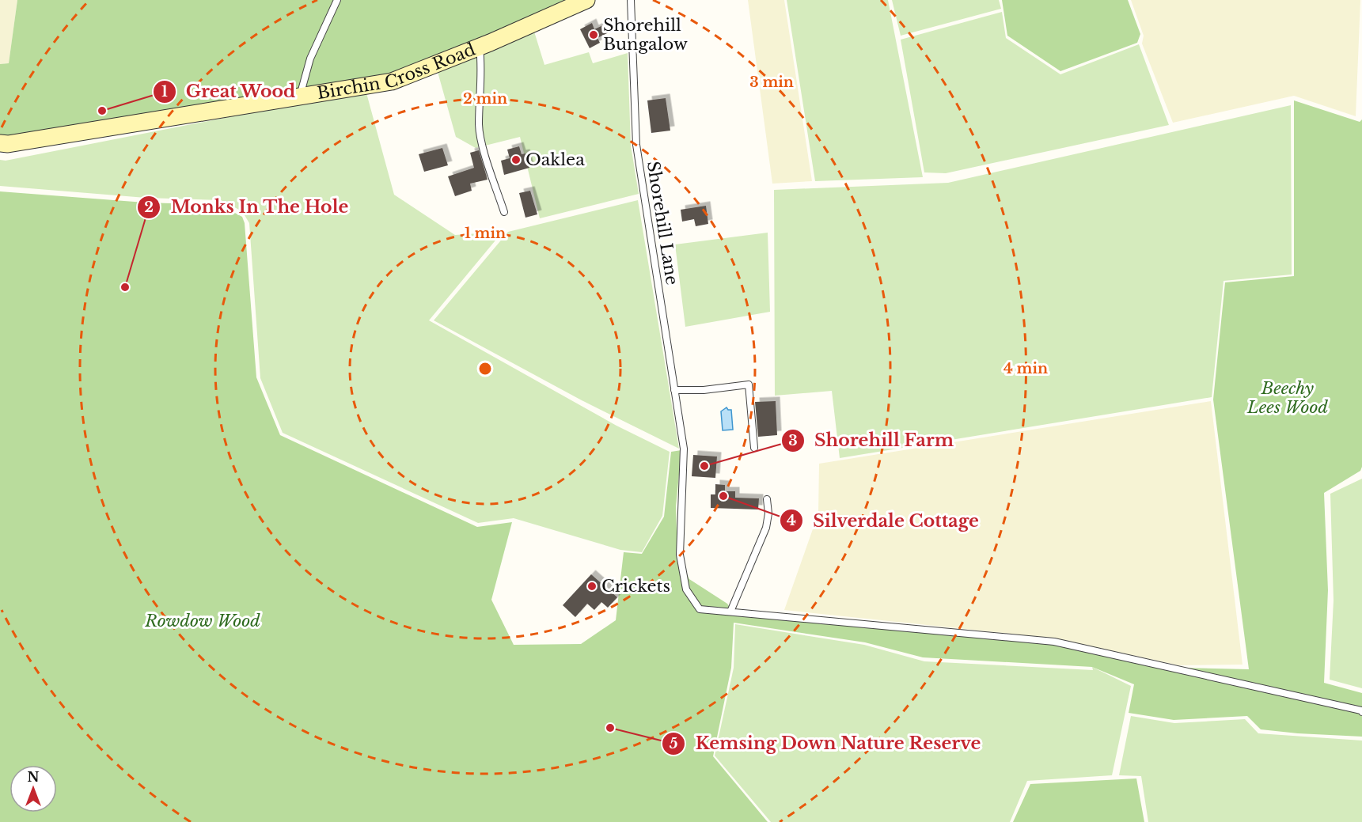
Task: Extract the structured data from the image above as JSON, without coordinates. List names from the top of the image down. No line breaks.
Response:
{"streets":{"street":["Birchin Cross Road"],"lane":["Shorehill Lane"]},"parks":["Beechy Lees Wood","Rowdow Wood"],"places":["Shorehill Bungalow","Great Wood","Oaklea","Monks In The Hole","Shorehill Farm","Silverdale Cottage","Crickets","Kemsing Down Nature Reserve"],"north":"top","rings":["3 min","2 min","1 min","4 min"]}
